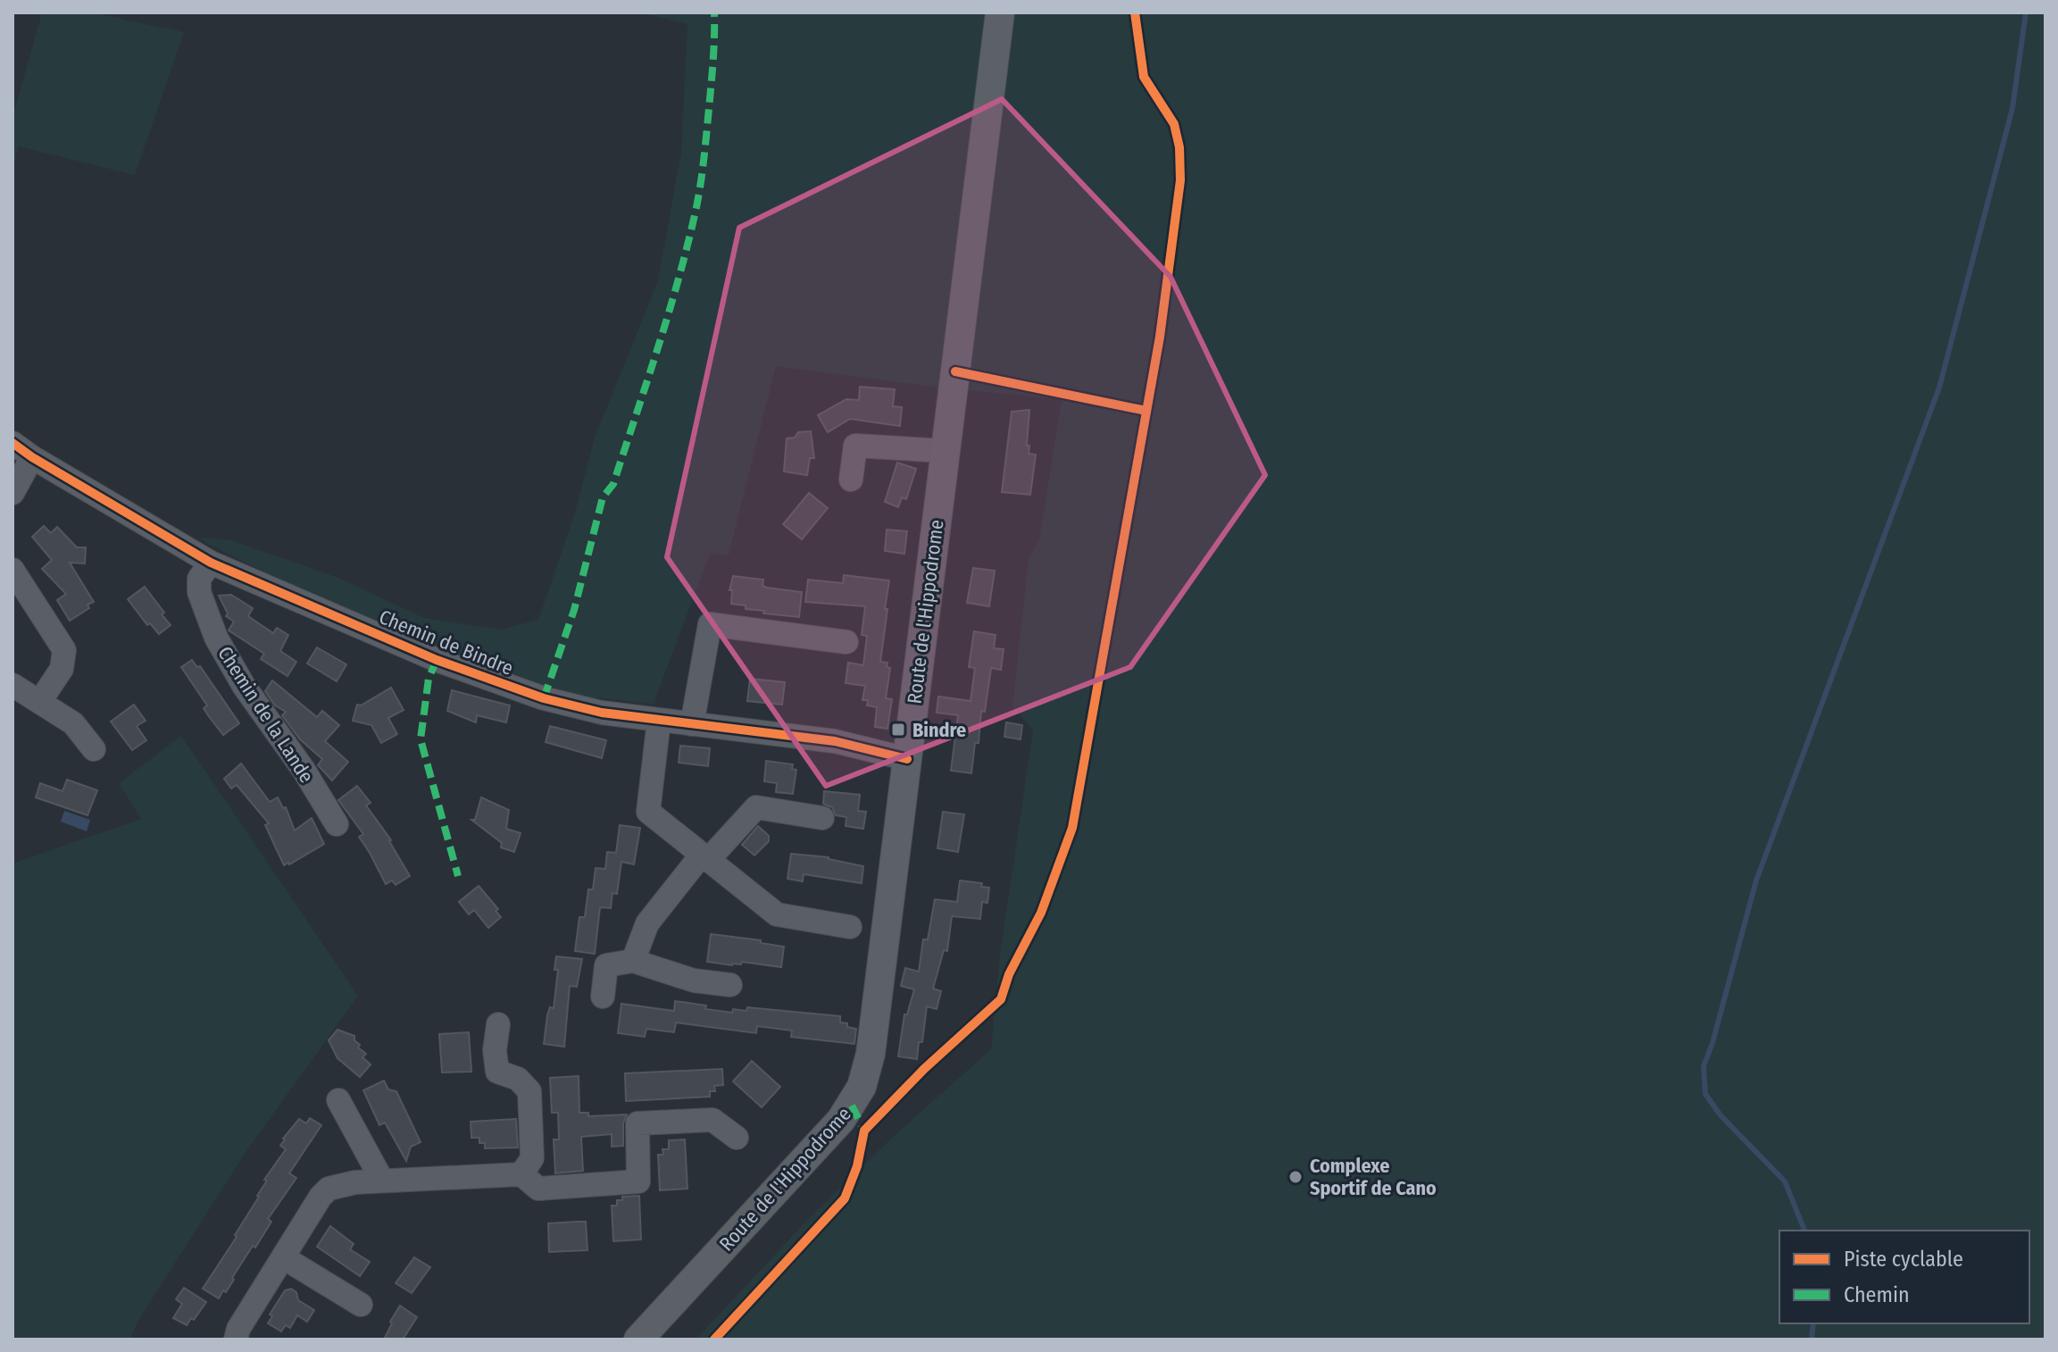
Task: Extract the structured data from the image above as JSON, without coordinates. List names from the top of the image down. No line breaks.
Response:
{"streets":{"main road":["Route de l'Hippodrome"],"street":["Chemin de Bindre","Chemin de la Lande"]},"crossings":[["Route de l'Hippodrome","Chemin de Bindre"],["Chemin de Bindre","Chemin de la Lande"]],"places":{"transit":["Bindre"],"other":["Complexe Sportif de Cano"]},"legend":["Piste cyclable","Chemin"]}
